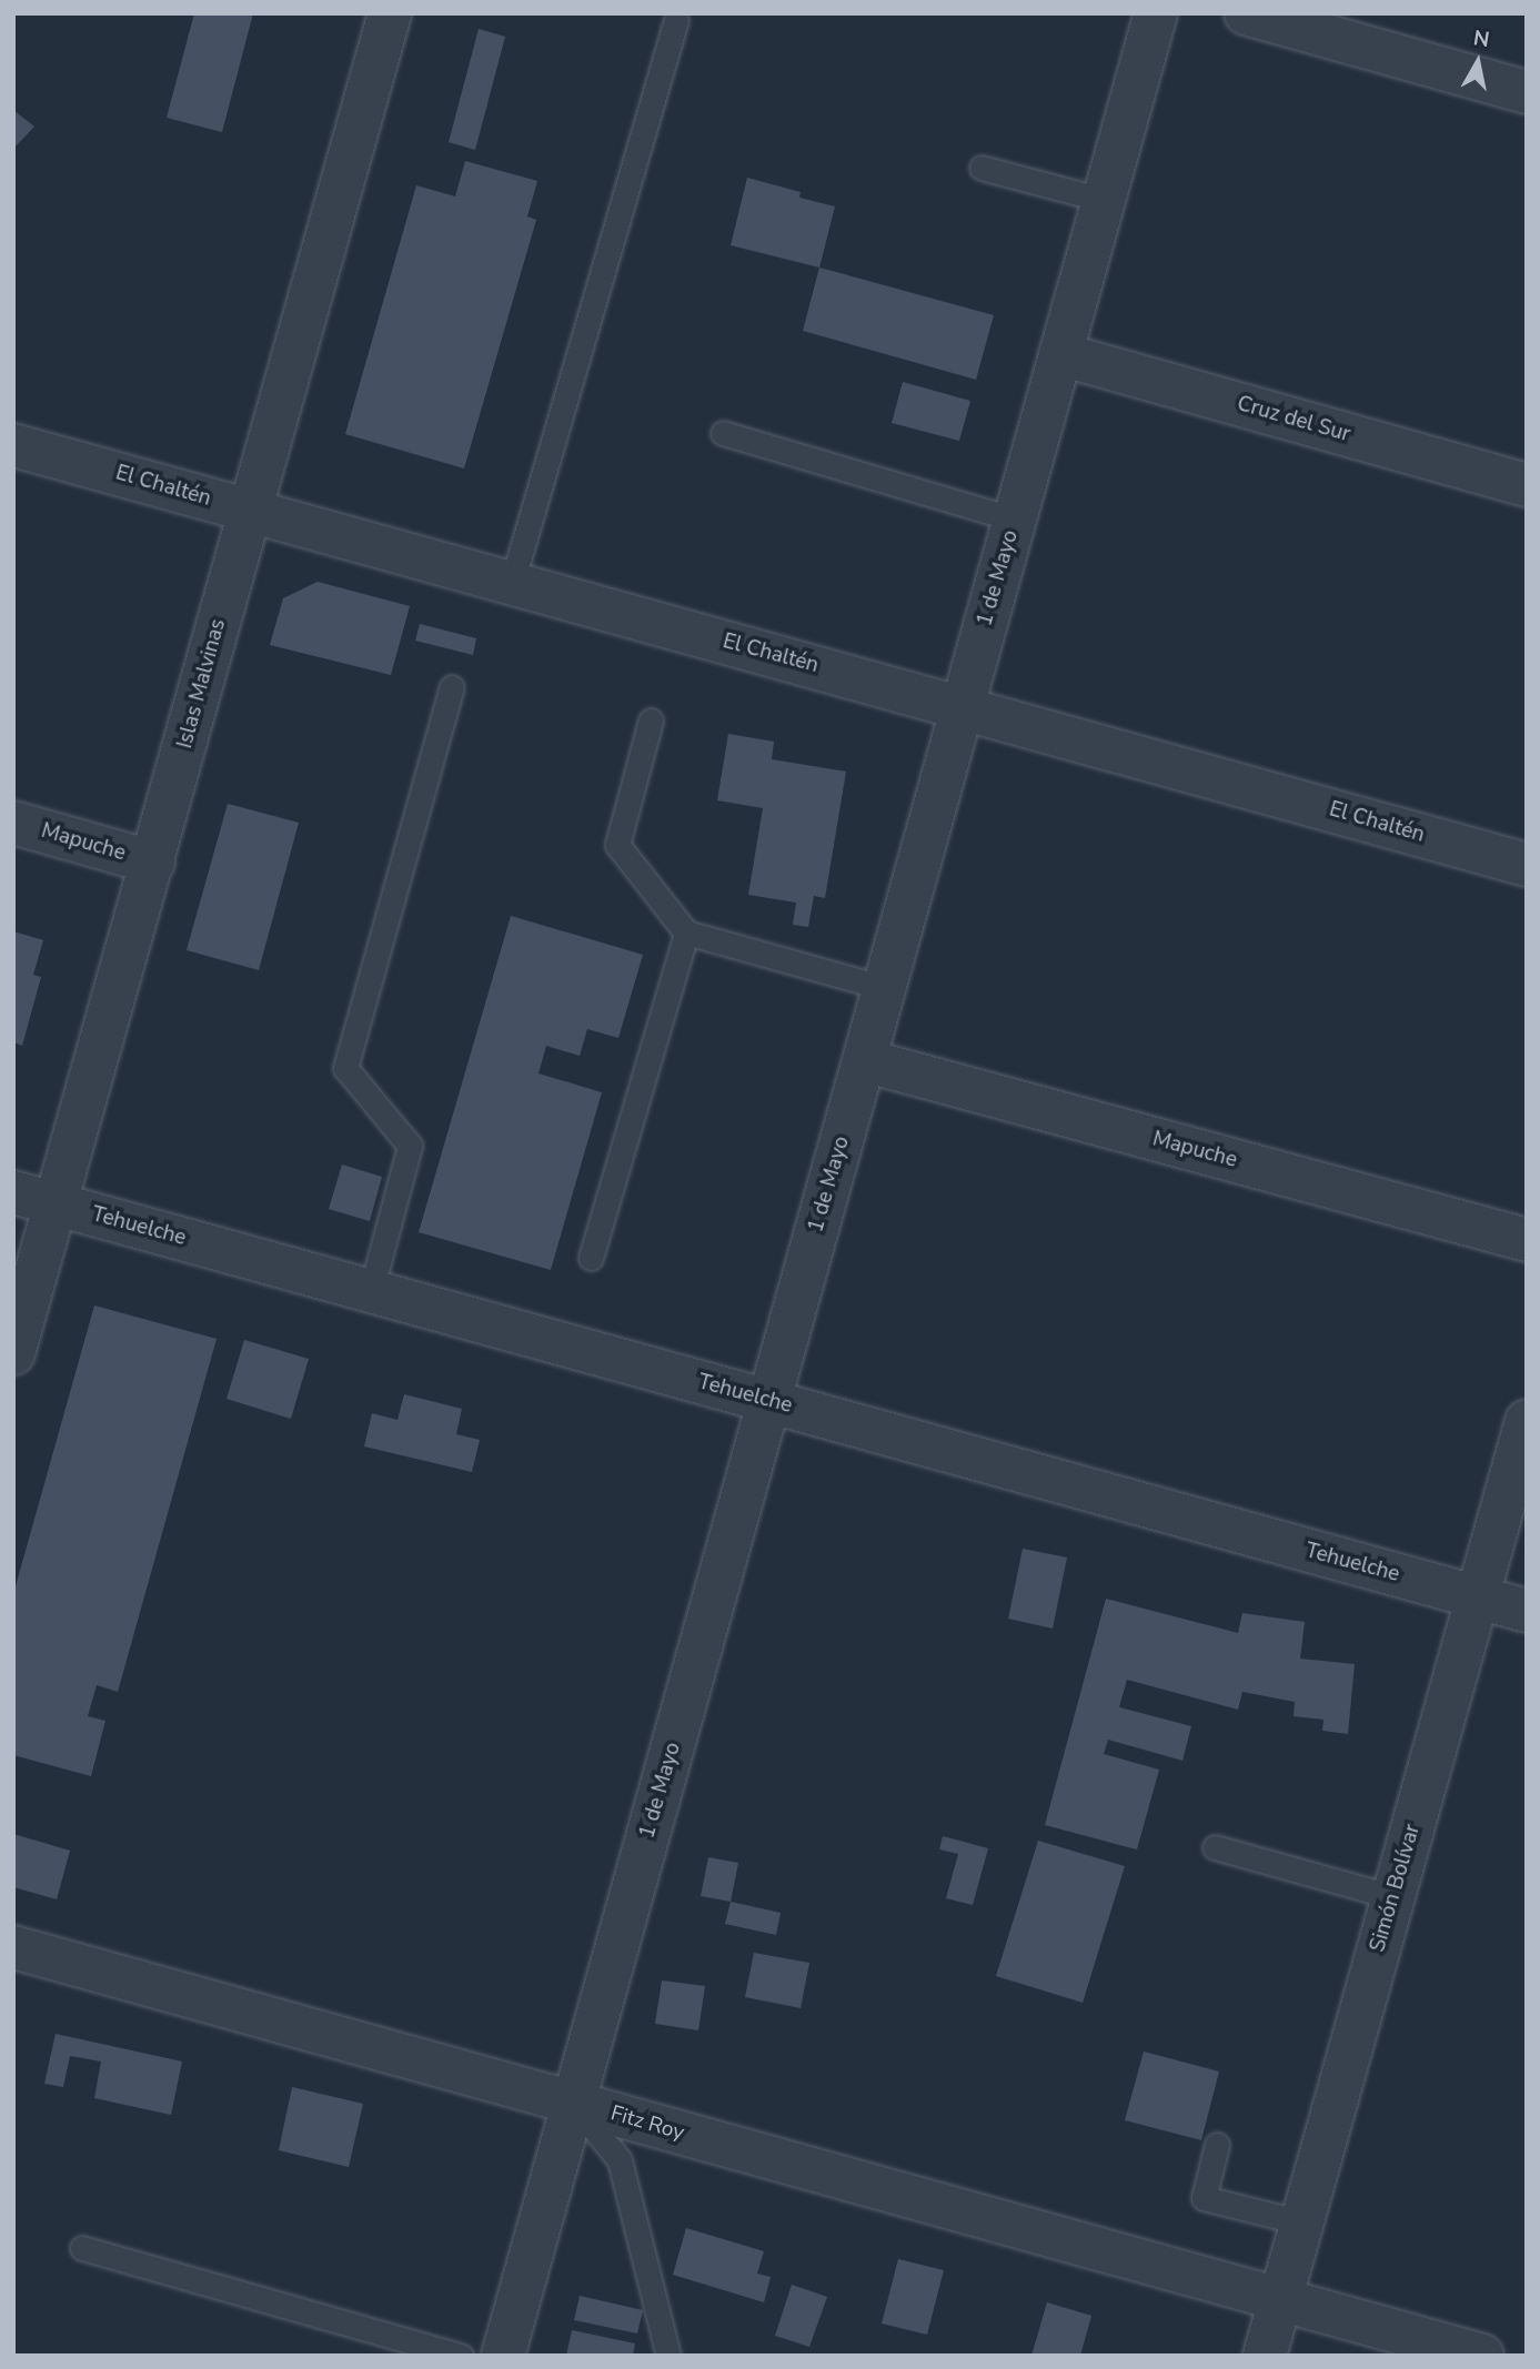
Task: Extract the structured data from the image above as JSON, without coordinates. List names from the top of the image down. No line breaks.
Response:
{"streets":{"street":["Cruz del Sur","El Chaltén","1 de Mayo","Islas Malvinas","Mapuche","Tehuelche","Simón Bolívar","Fitz Roy"]},"crossings":[["Cruz del Sur","1 de Mayo"],["El Chaltén","1 de Mayo"],["El Chaltén","Islas Malvinas"],["1 de Mayo","Mapuche"],["1 de Mayo","Tehuelche"],["1 de Mayo","Fitz Roy"],["Islas Malvinas","Mapuche"],["Islas Malvinas","Tehuelche"],["Tehuelche","Simón Bolívar"],["Simón Bolívar","Fitz Roy"]],"north":"top"}
